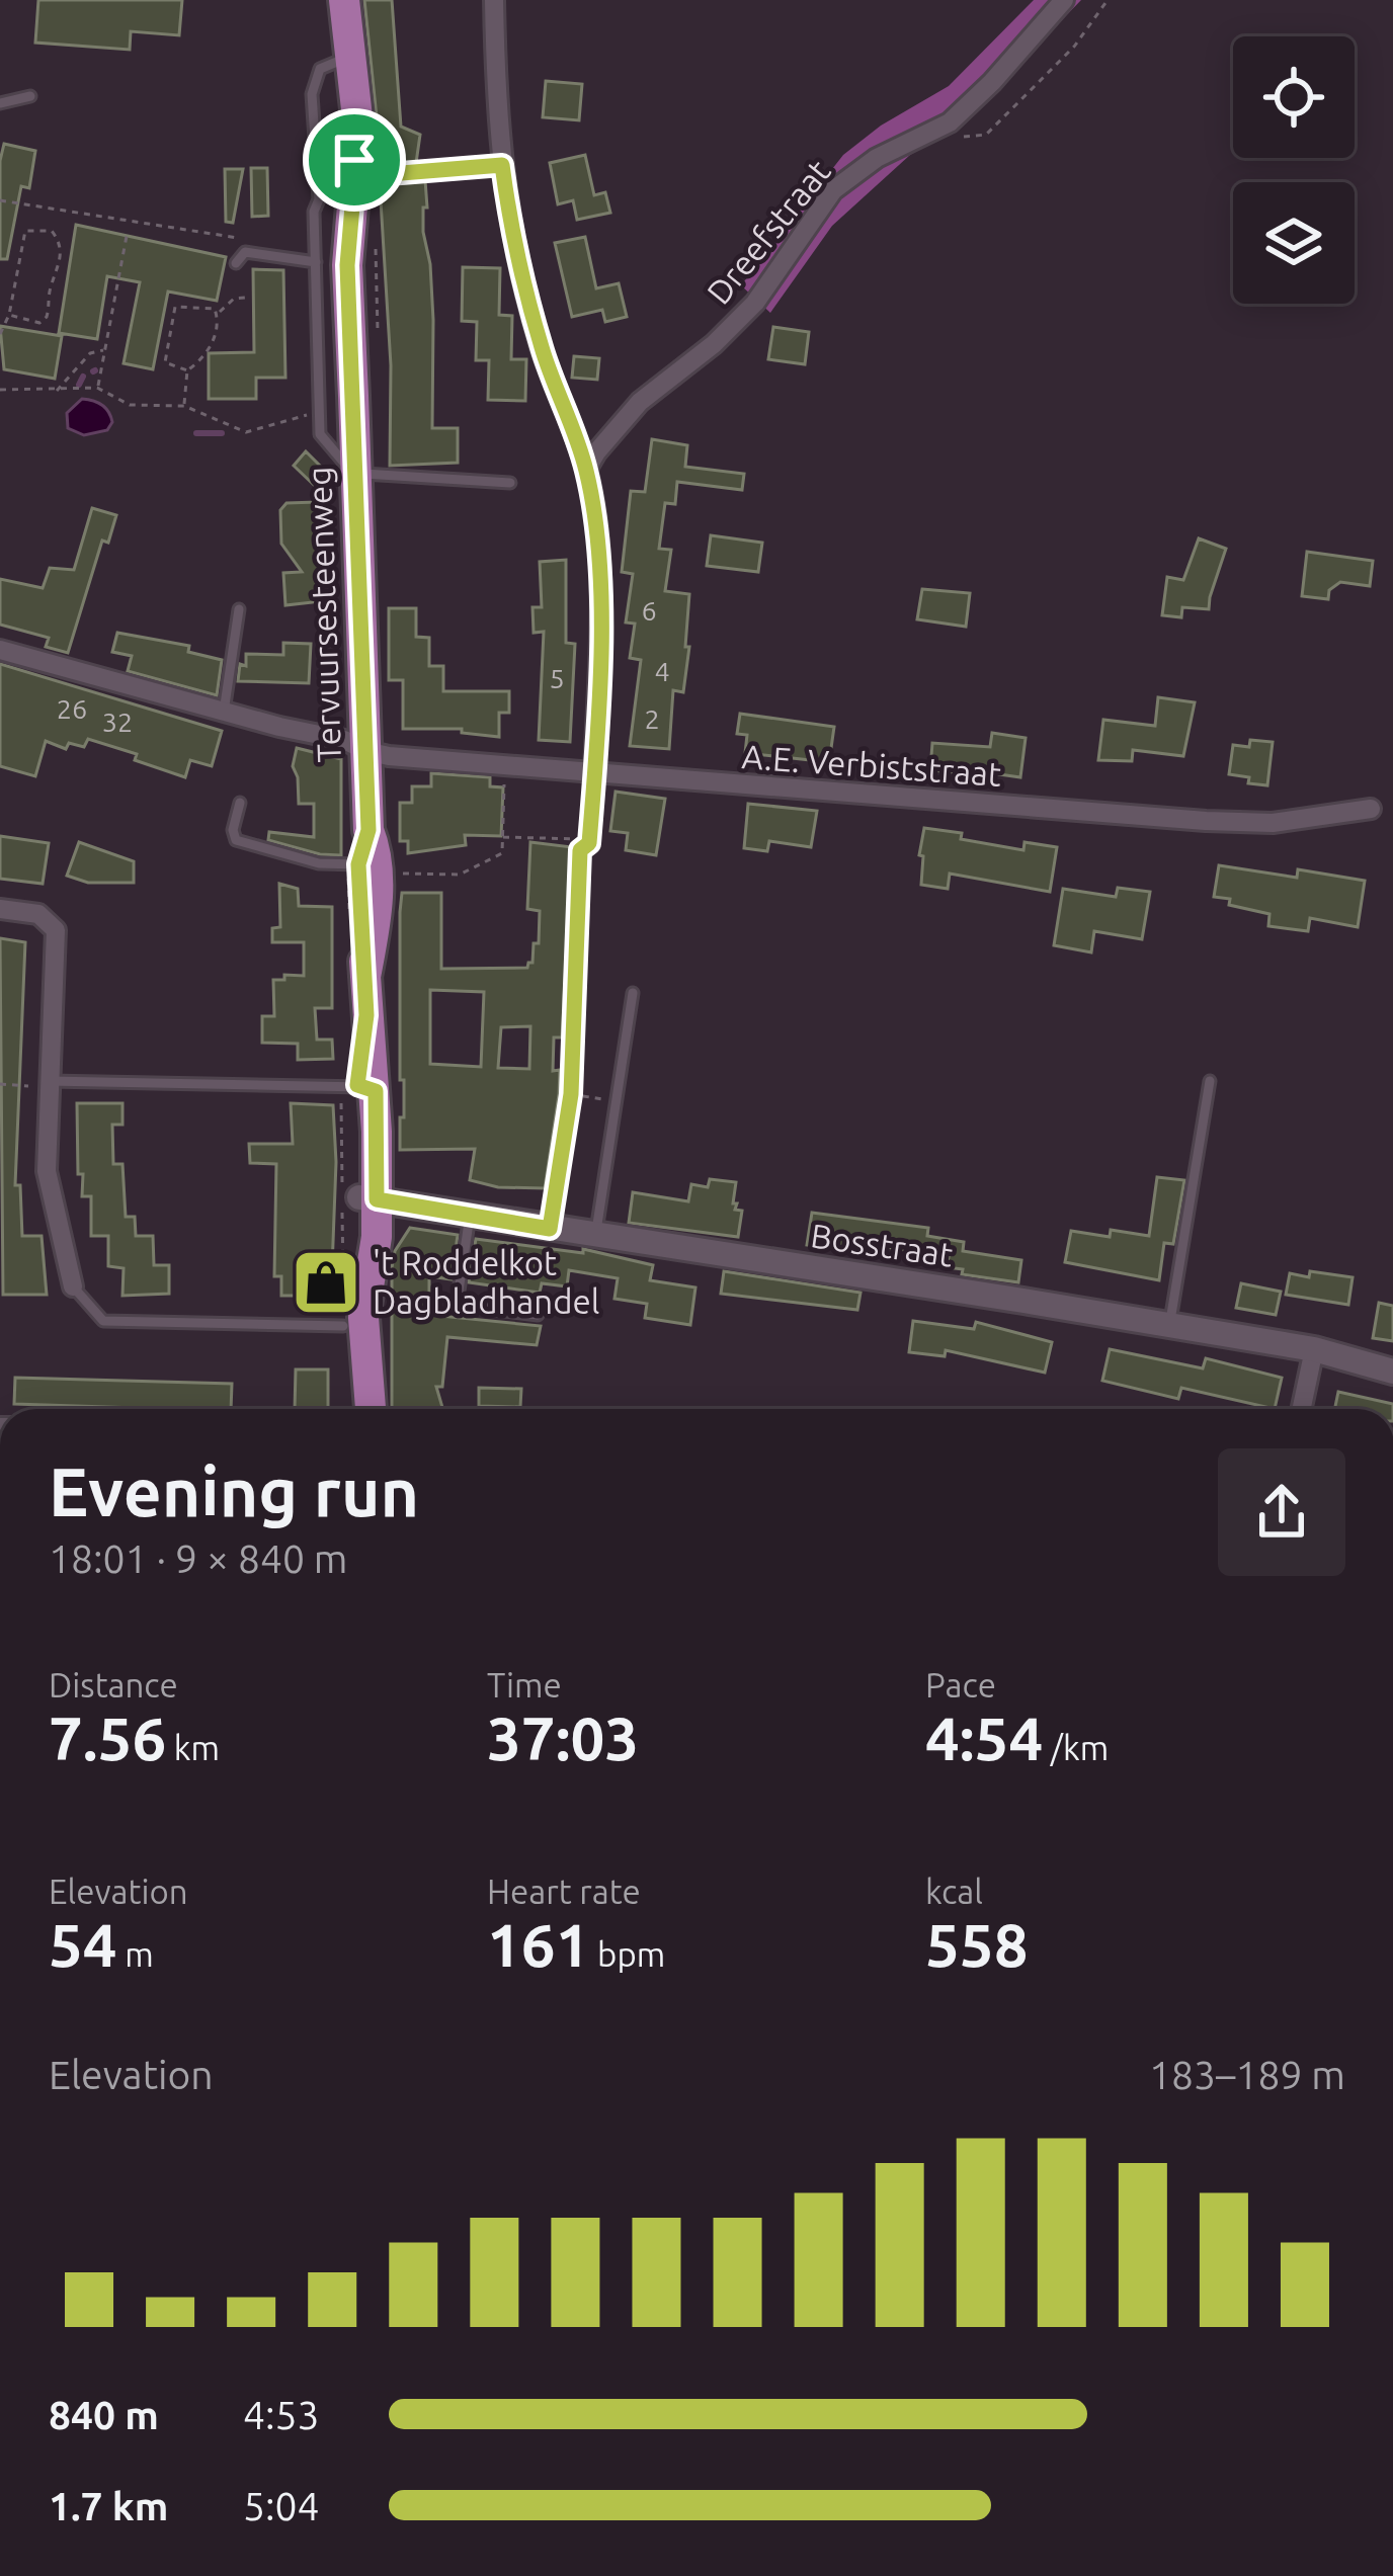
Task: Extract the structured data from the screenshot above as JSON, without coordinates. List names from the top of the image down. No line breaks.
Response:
{"streets":{"main road":["Tervuursesteenweg"],"street":["Dreefstraat","A.E. Verbiststraat","Bosstraat"]},"crossings":[["Tervuursesteenweg","A.E. Verbiststraat"],["Tervuursesteenweg","Bosstraat"]],"places":{"shop":["'t Roddelkot Dagbladhandel"]},"house_numbers":["6","4","5","26","2","32"],"page":{"heading":["Evening run","18:01 · 9 × 840 m"],"stats":[["Distance","7.56 km"],["Time","37:03"],["Pace","4:54 /km"],["Elevation","54 m"],["Heart rate","161 bpm"],["kcal","558"]],"chart":["Elevation","183–189 m"],"list":[{"name":"840 m","note":"4:53"},{"name":"1.7 km","note":"5:04"}]}}
